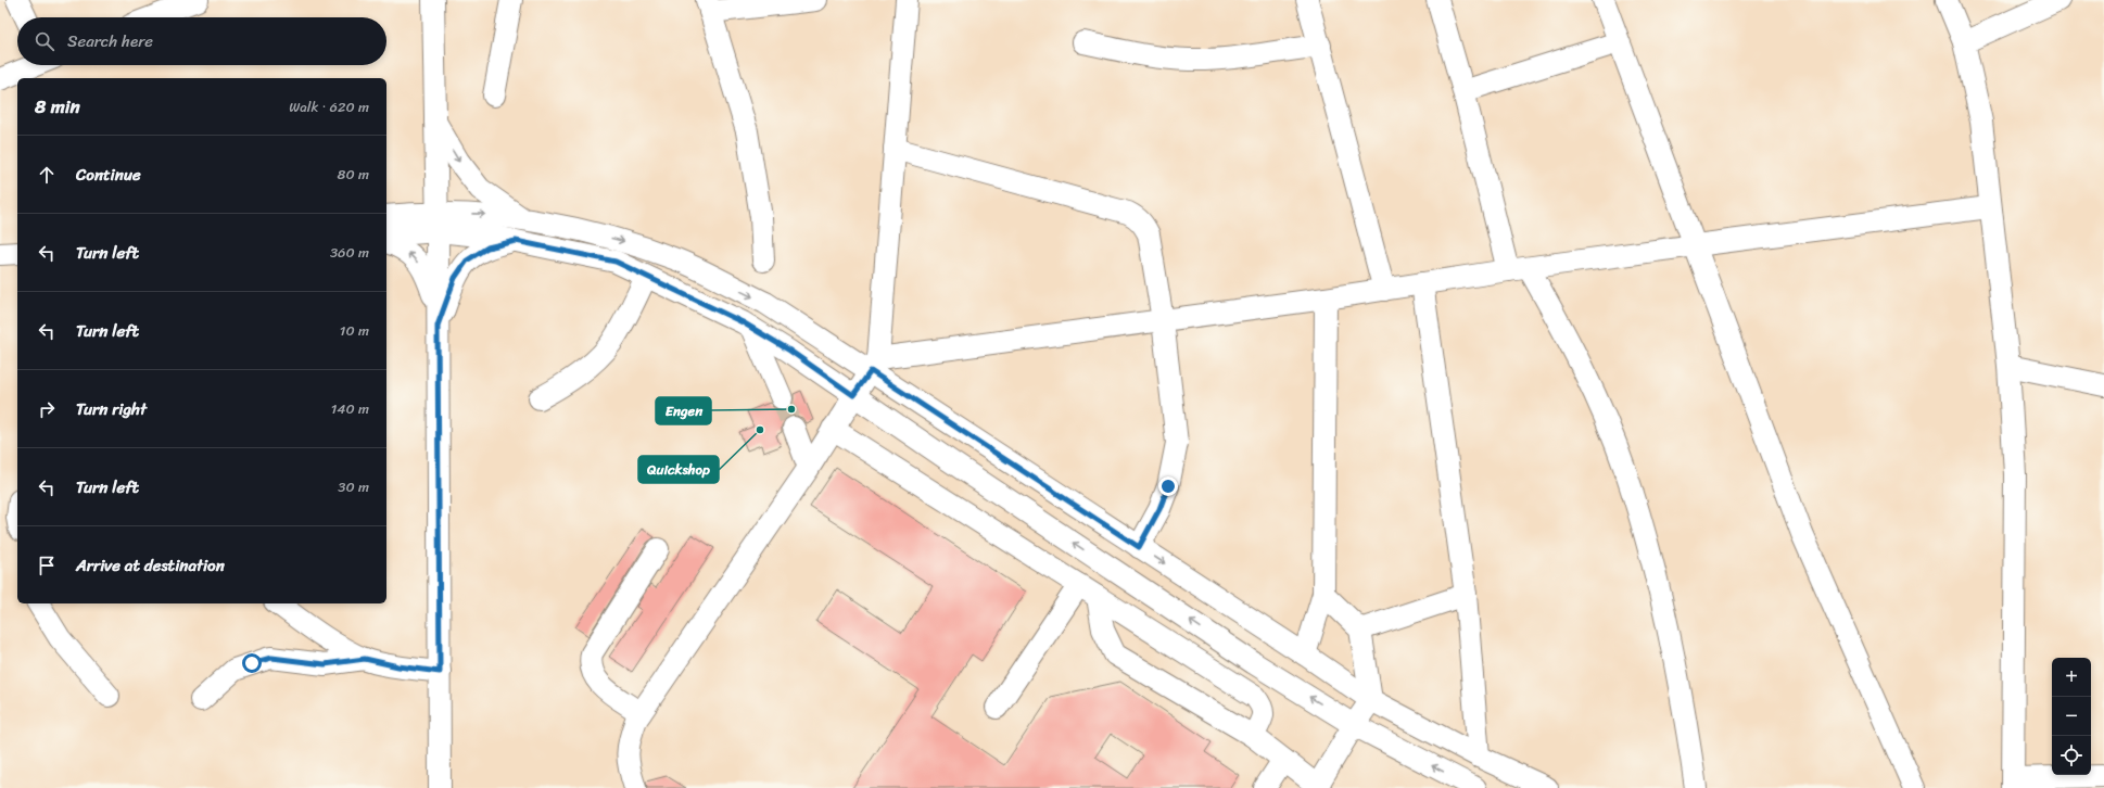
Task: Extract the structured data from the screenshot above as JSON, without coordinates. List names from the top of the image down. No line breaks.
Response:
{"places":["Engen","Quickshop"],"page":{"search":"Search here","heading":["8 min","Walk · 620 m"],"list":[["Continue","80 m"],["Turn left","360 m"],["Turn left","10 m"],["Turn right","140 m"],["Turn left","30 m"],"Arrive at destination"],"map_buttons":["+","−"]}}
